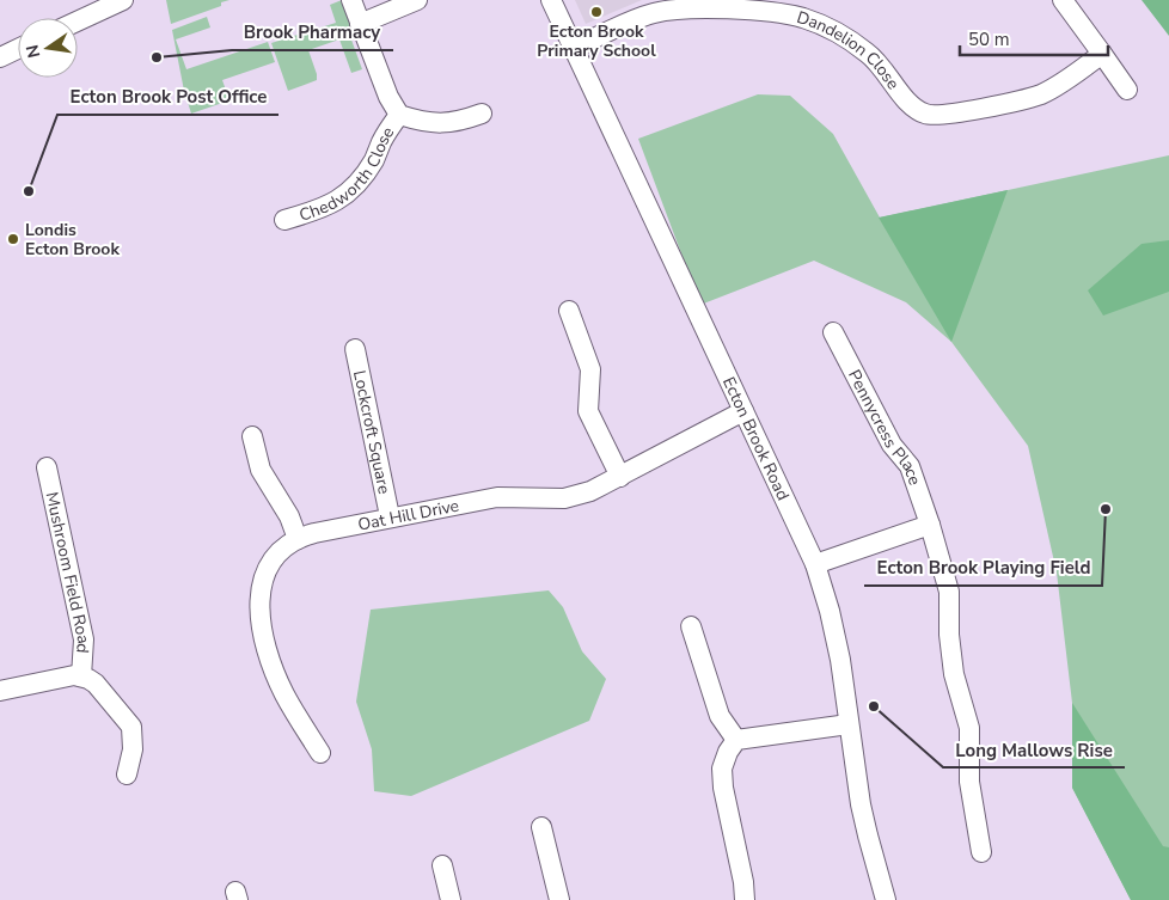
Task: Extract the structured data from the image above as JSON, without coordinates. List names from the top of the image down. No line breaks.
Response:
{"streets":{"street":["Dandelion Close","Chedworth Close","Pennycress Place","Lockcroft Square","Ecton Brook Road","Oat Hill Drive","Mushroom Field Road"]},"crossings":[["Dandelion Close","Ecton Brook Road"],["Lockcroft Square","Oat Hill Drive"],["Ecton Brook Road","Oat Hill Drive"]],"places":["Ecton Brook Primary School","Brook Pharmacy","Ecton Brook Post Office","Londis Ecton Brook","Ecton Brook Playing Field","Long Mallows Rise"],"scale_bar":"50 m","north":"left"}
